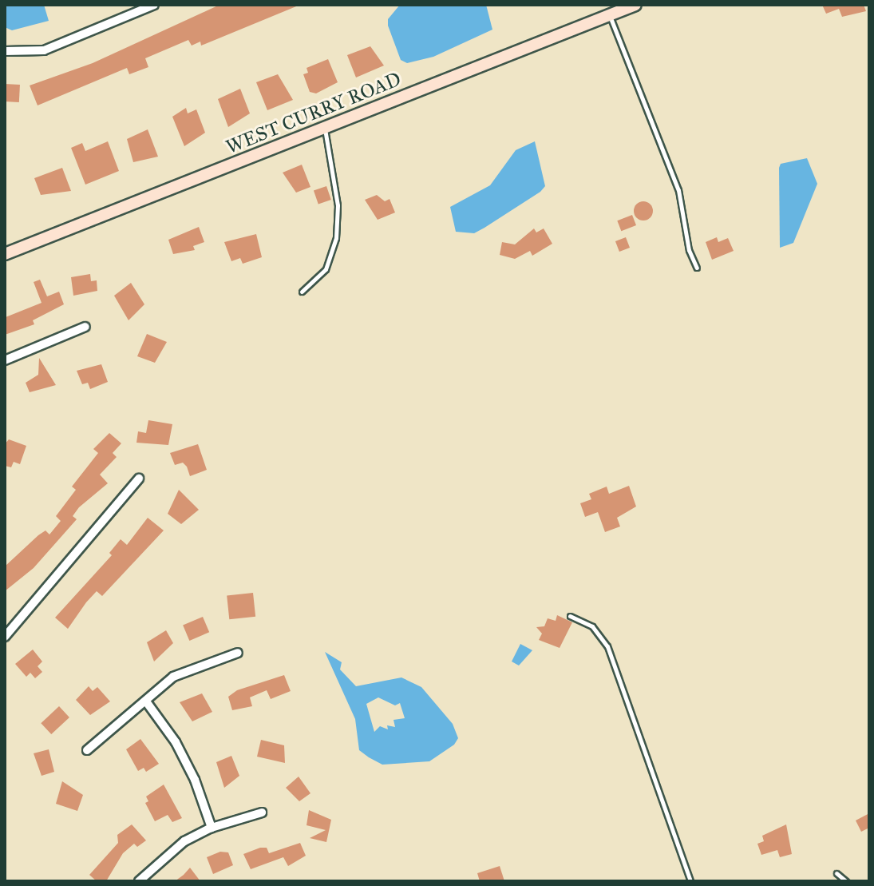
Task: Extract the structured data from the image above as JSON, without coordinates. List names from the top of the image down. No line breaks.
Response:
{"streets":{"street":["WEST CURRY ROAD"]}}
